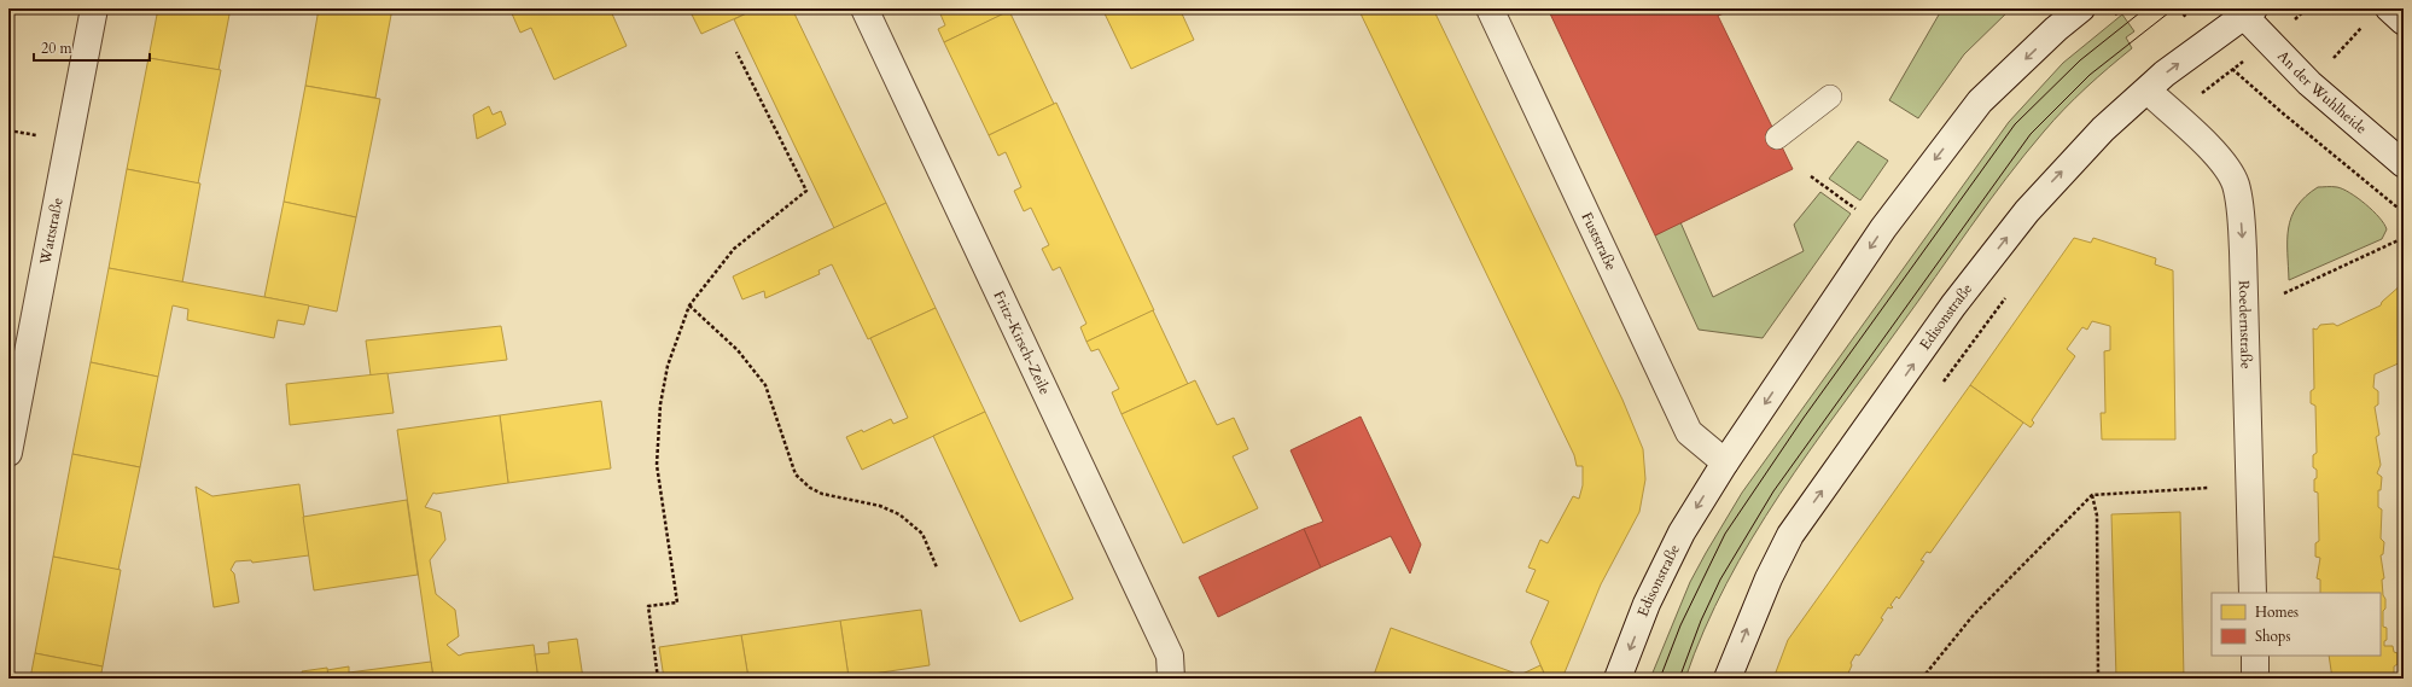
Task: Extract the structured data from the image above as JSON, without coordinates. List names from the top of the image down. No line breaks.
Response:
{"streets":{"street":["An der Wuhlheide","Wattstraße","Fuststraße","Edisonstraße","Roedernstraße","Fritz-Kirsch-Zeile"]},"crossings":[["An der Wuhlheide","Edisonstraße"],["Fuststraße","Edisonstraße"],["Edisonstraße","Roedernstraße"]],"one_way":["Roedernstraße"],"legend":["Homes","Shops"],"scale_bar":"20 m"}
